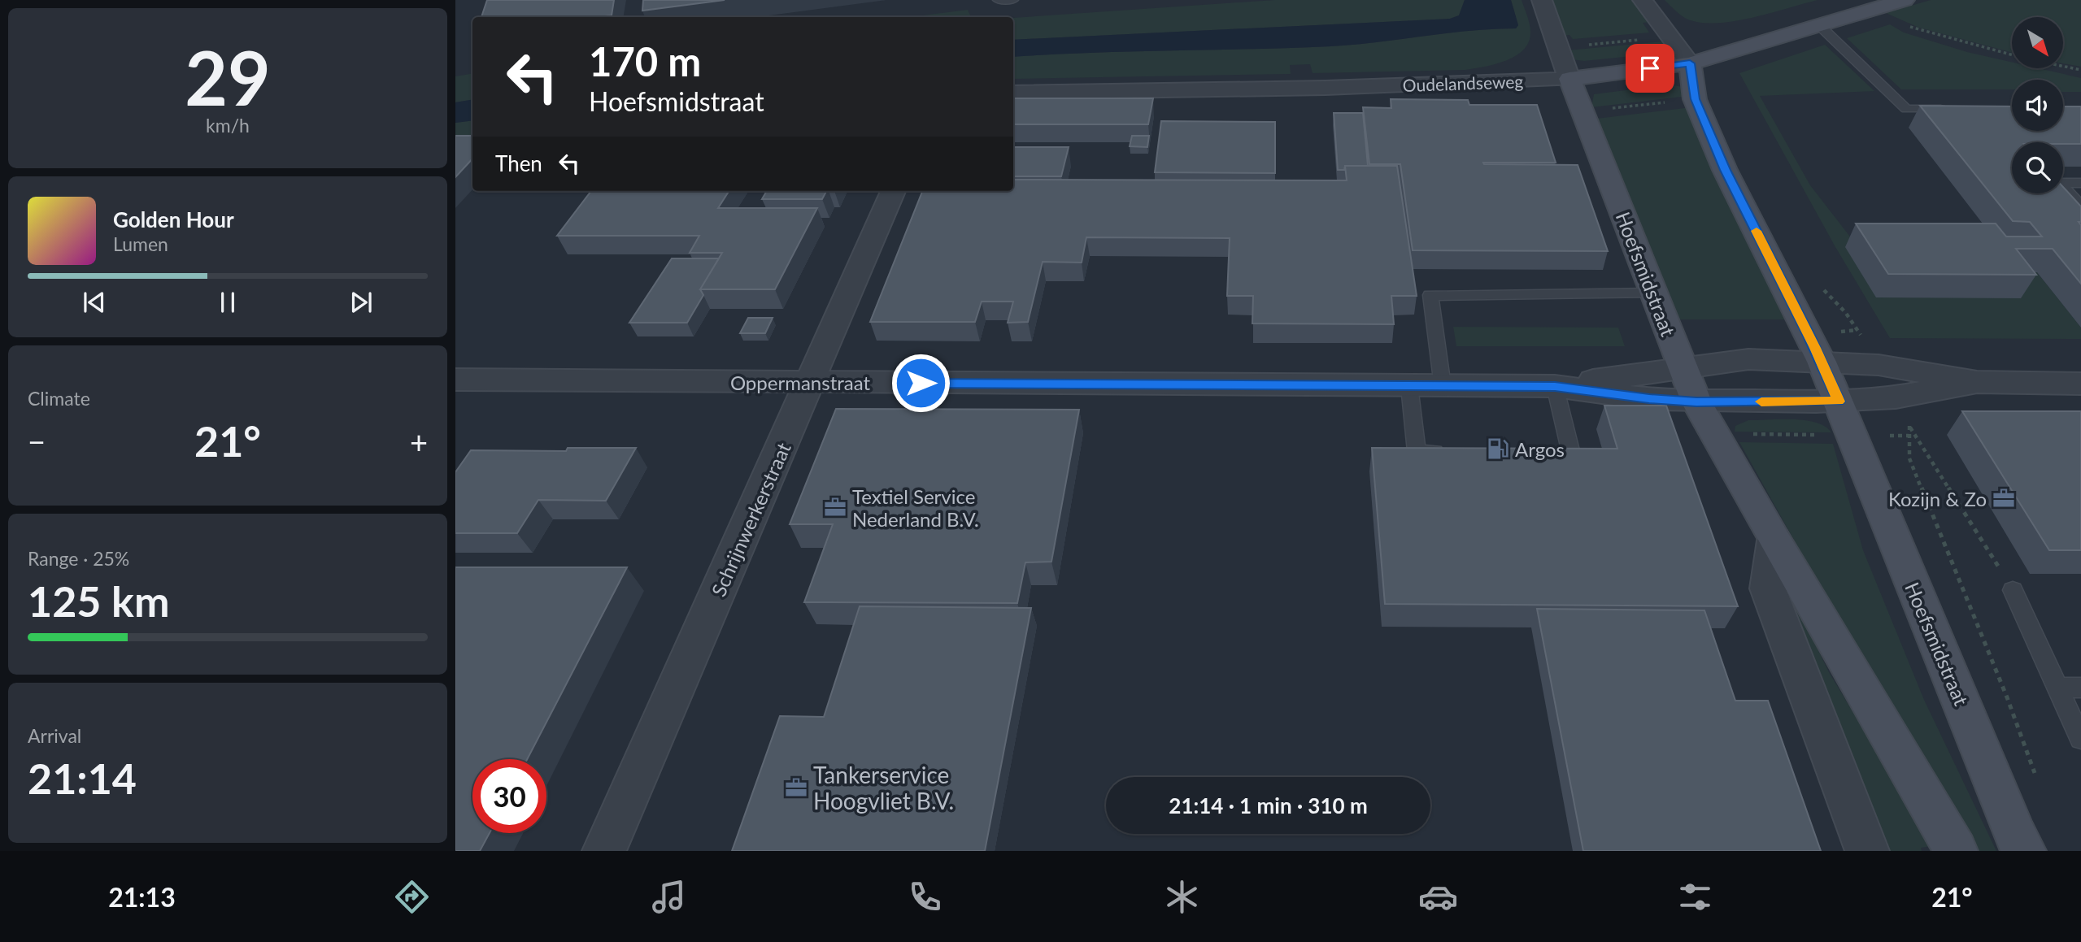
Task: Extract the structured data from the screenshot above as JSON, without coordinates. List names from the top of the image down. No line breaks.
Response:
{"streets":{"street":["Oudelandseweg","Hoefsmidstraat","Oppermanstraat","Schrijnwerkerstraat"]},"crossings":[["Oudelandseweg","Hoefsmidstraat"],["Hoefsmidstraat","Oppermanstraat"],["Oppermanstraat","Schrijnwerkerstraat"]],"places":{"fuel station":["Argos"],"office":["Kozijn & Zo","Textiel Service Nederland B.V.","Tankerservice Hoogvliet B.V."]},"north":"bottom right","page":{"tile":[["29","km/h"],"Climate",["Range · 25%","125 km"],["Arrival","21:14"]],"turn":["170 m","Hoefsmidstraat"],"then":"Then","song":["Golden Hour","Lumen"],"heat":["−","21°","+"],"limit":"30","trip":"21:14 · 1 min · 310 m","tabs":["21:13","21°"]}}
